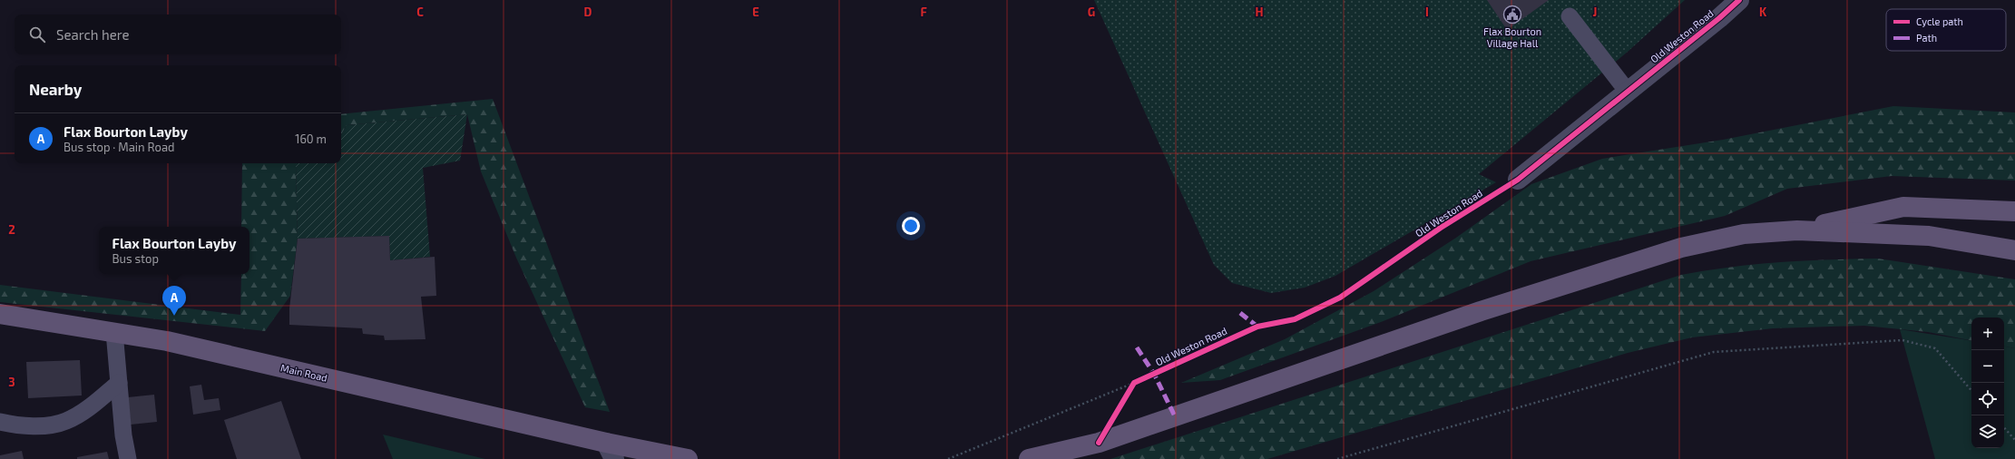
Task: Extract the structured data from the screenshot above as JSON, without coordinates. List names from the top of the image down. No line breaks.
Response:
{"streets":{"main road":["Main Road"],"street":["Old Weston Road"]},"places":{"public building":["Flax Bourton Village Hall"]},"legend":["Cycle path","Path"],"page":{"search":"Search here","heading":"Nearby","list":[{"mark":"A","name":"Flax Bourton Layby","note":"Bus stop · Main Road","value":"160 m"}],"popup":["Flax Bourton Layby","Bus stop"],"pins":"A","map_buttons":["+","−"]},"grid":{"columns":["C","D","E","F","G","H","I","J","K"],"rows":["2","3"]}}
